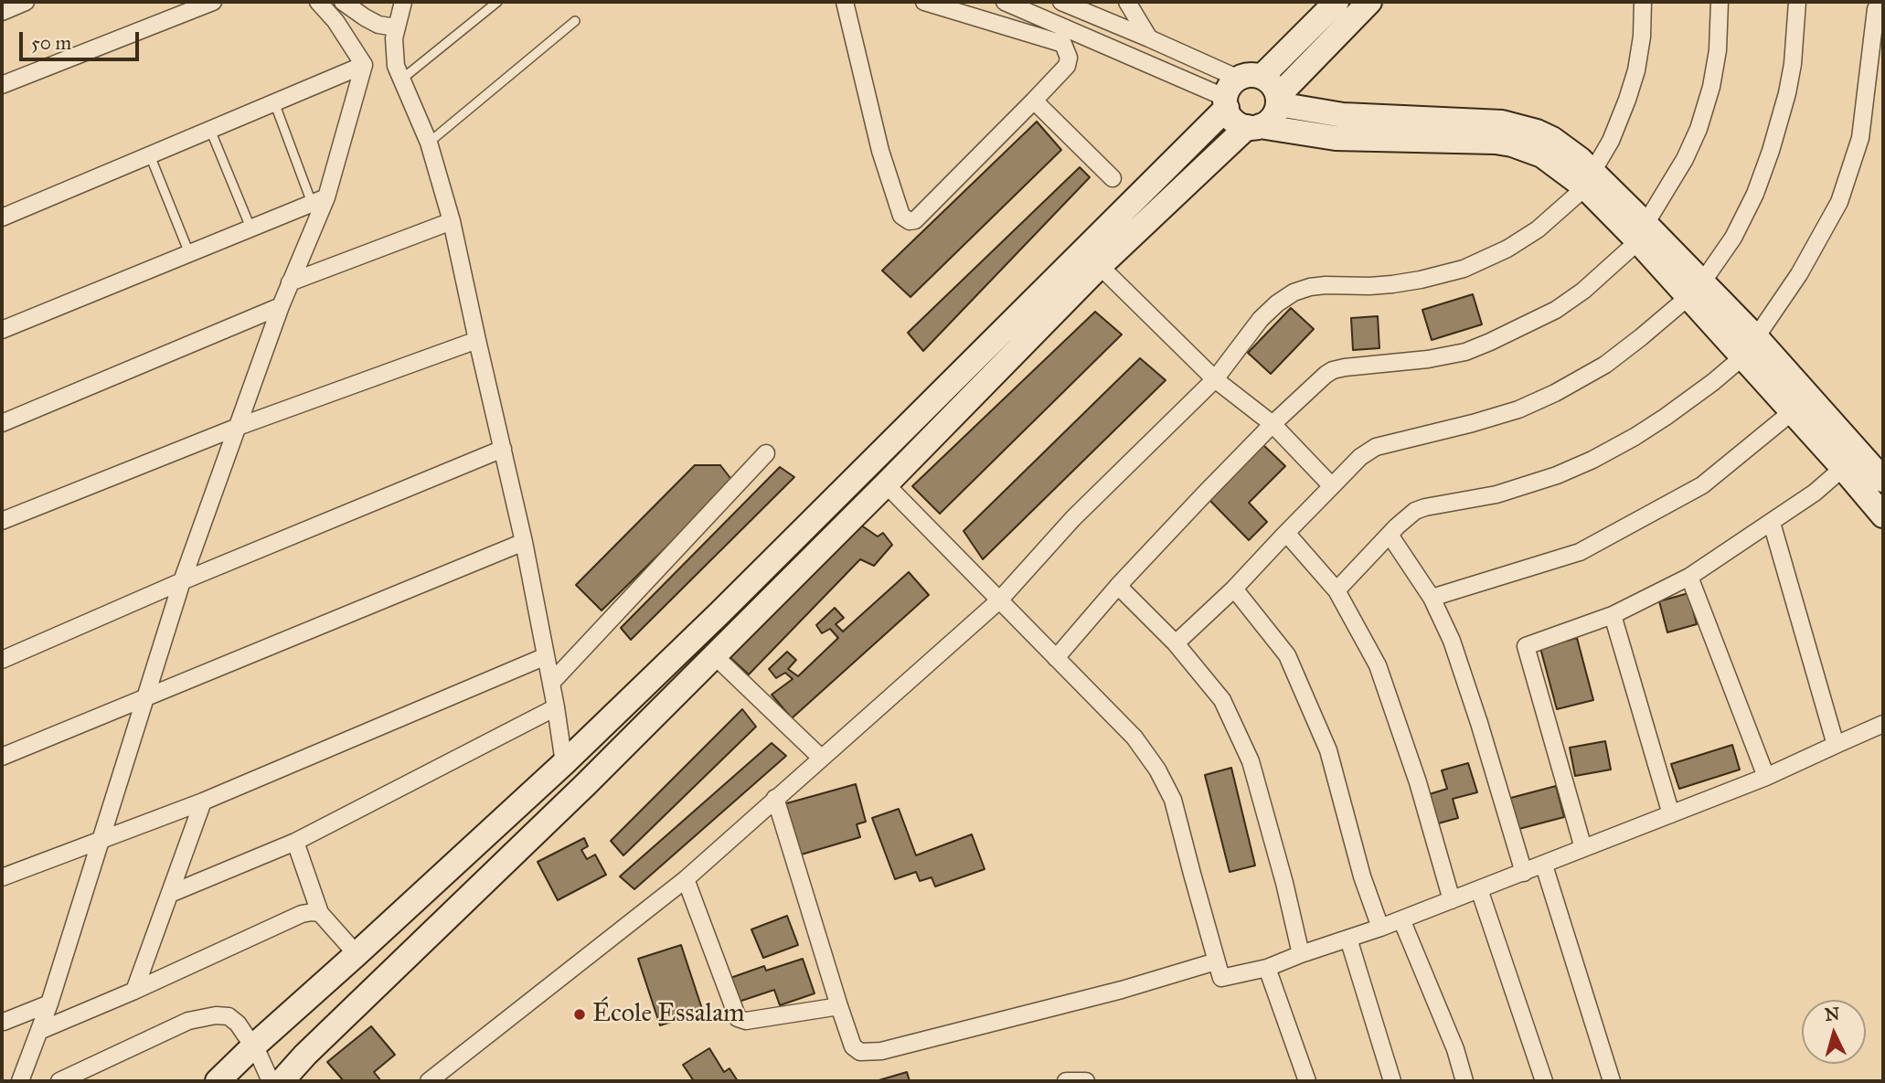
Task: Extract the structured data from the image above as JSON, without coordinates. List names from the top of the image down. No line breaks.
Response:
{"places":["École Essalam"],"scale_bar":"50 m","north":"top"}
